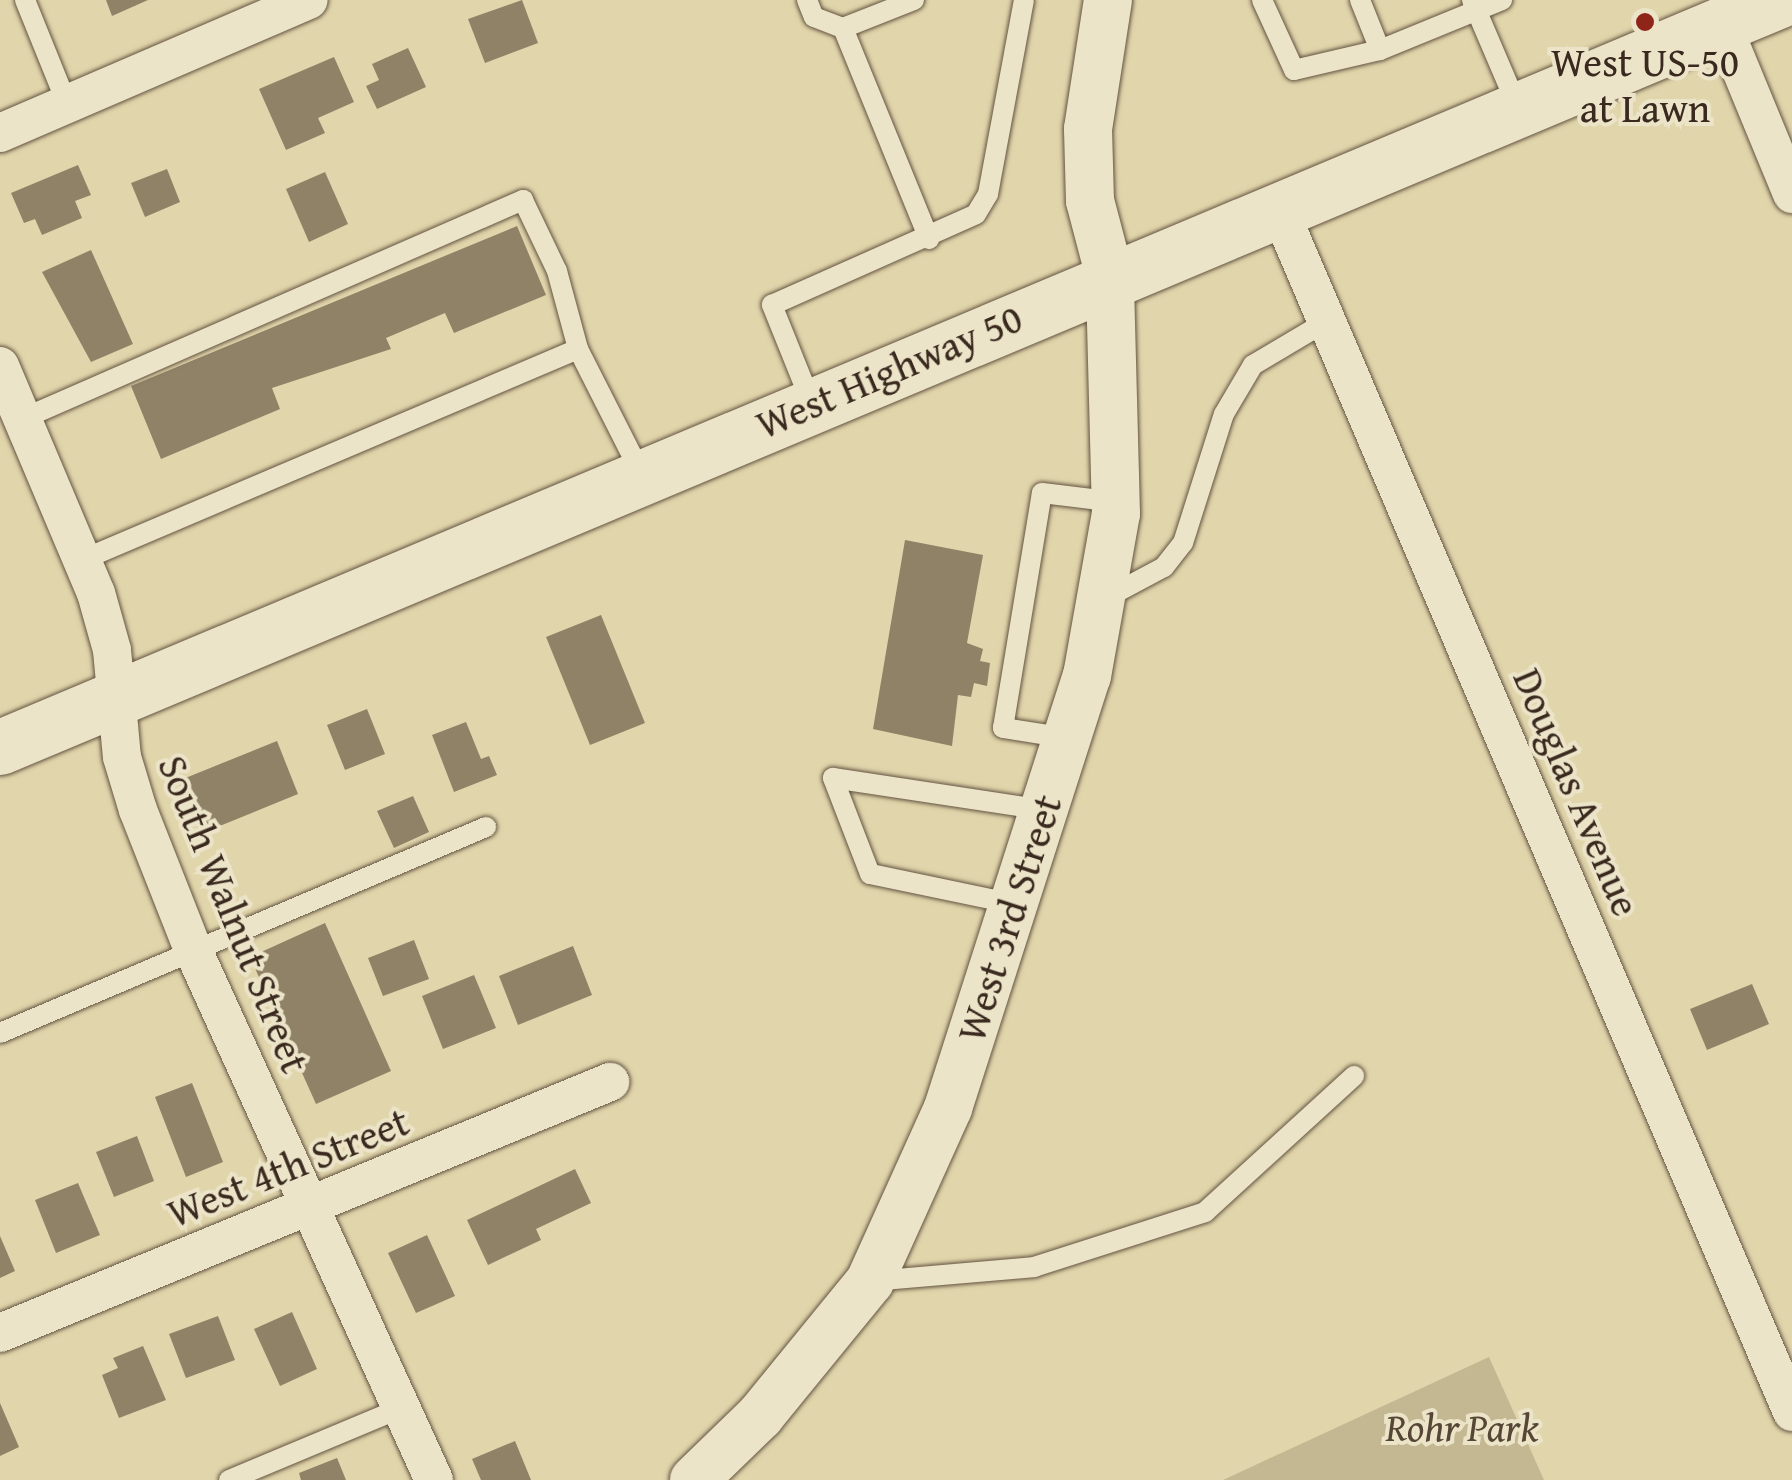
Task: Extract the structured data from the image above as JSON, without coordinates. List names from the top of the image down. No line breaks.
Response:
{"streets":{"main road":["West Highway 50"],"street":["Douglas Avenue","South Walnut Street","West 3rd Street","West 4th Street"]},"crossings":[["West Highway 50","Douglas Avenue"],["West Highway 50","South Walnut Street"],["West Highway 50","West 3rd Street"],["South Walnut Street","West 4th Street"]],"parks":["Rohr Park"],"places":["West US-50 at Lawn"]}
